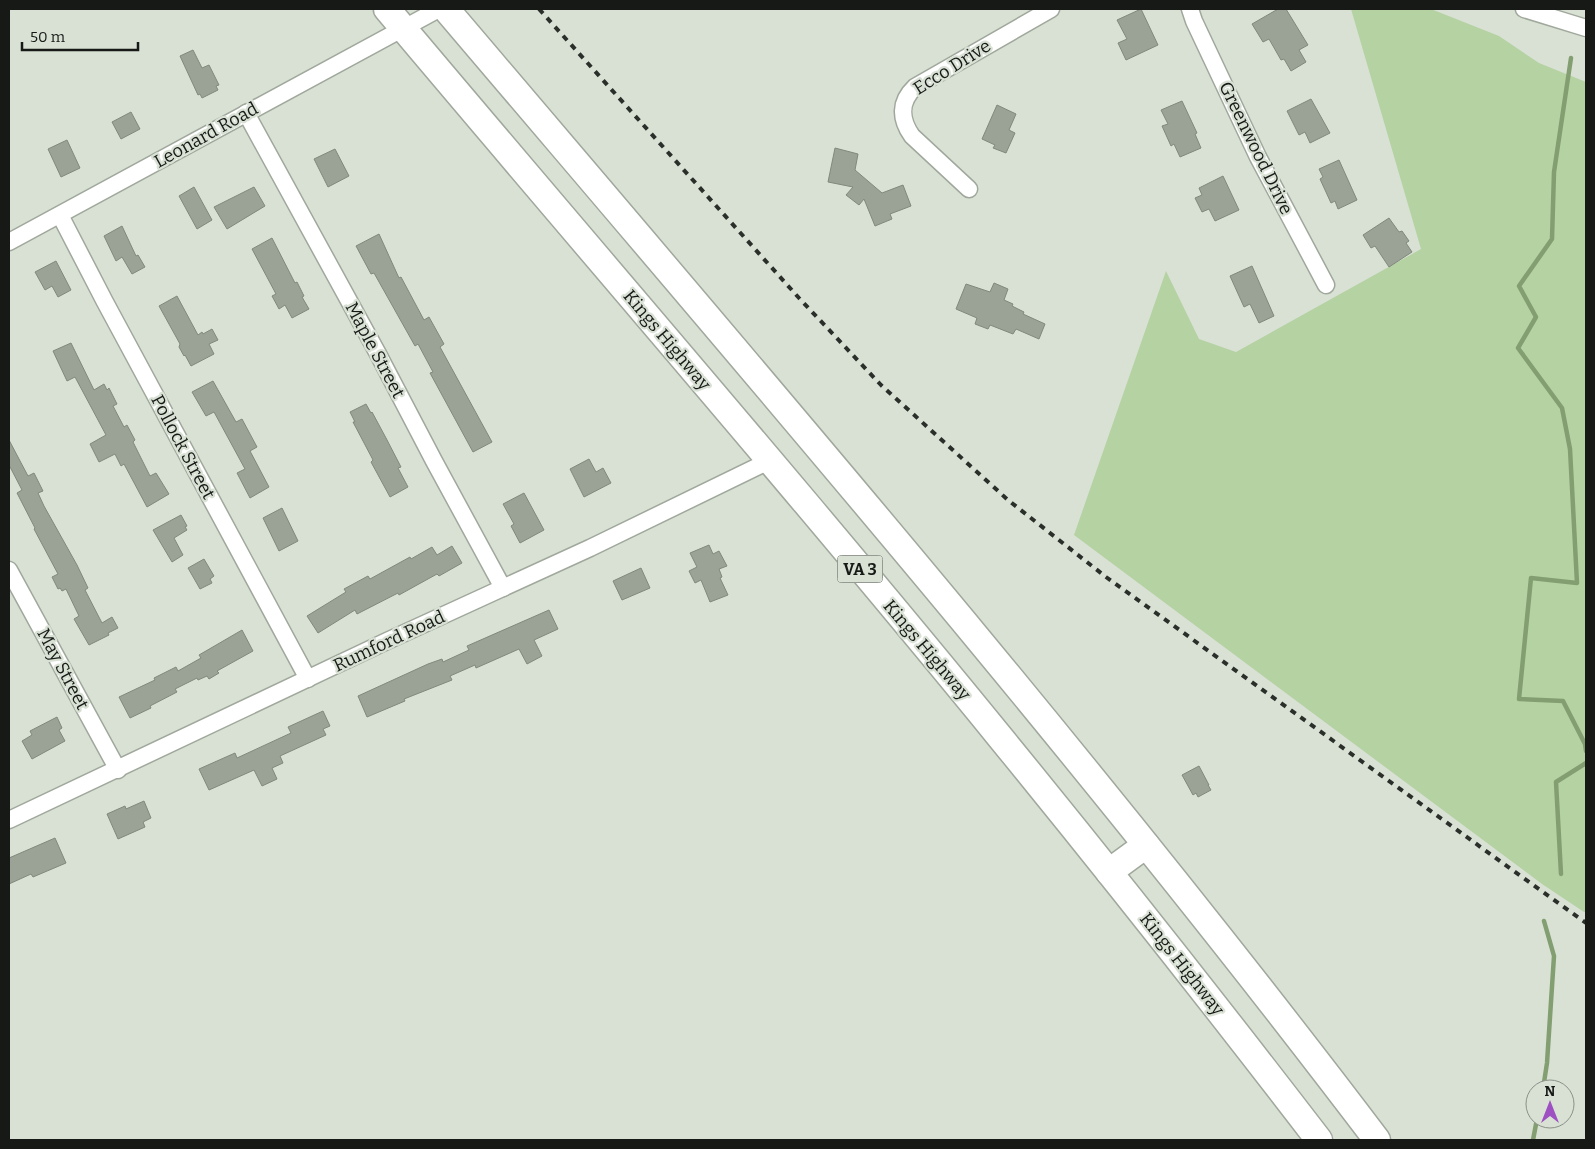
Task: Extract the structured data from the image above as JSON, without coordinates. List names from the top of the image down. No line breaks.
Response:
{"streets":{"highway":["Kings Highway","VA 3"],"street":["Ecco Drive","Leonard Road","Greenwood Drive","Maple Street","Pollock Street","Rumford Road","May Street"]},"crossings":[["Leonard Road","Kings Highway"],["Leonard Road","Maple Street"],["Leonard Road","Pollock Street"],["Kings Highway","Rumford Road"],["Maple Street","Rumford Road"],["Pollock Street","Rumford Road"],["Rumford Road","May Street"]],"scale_bar":"50 m","north":"top"}
